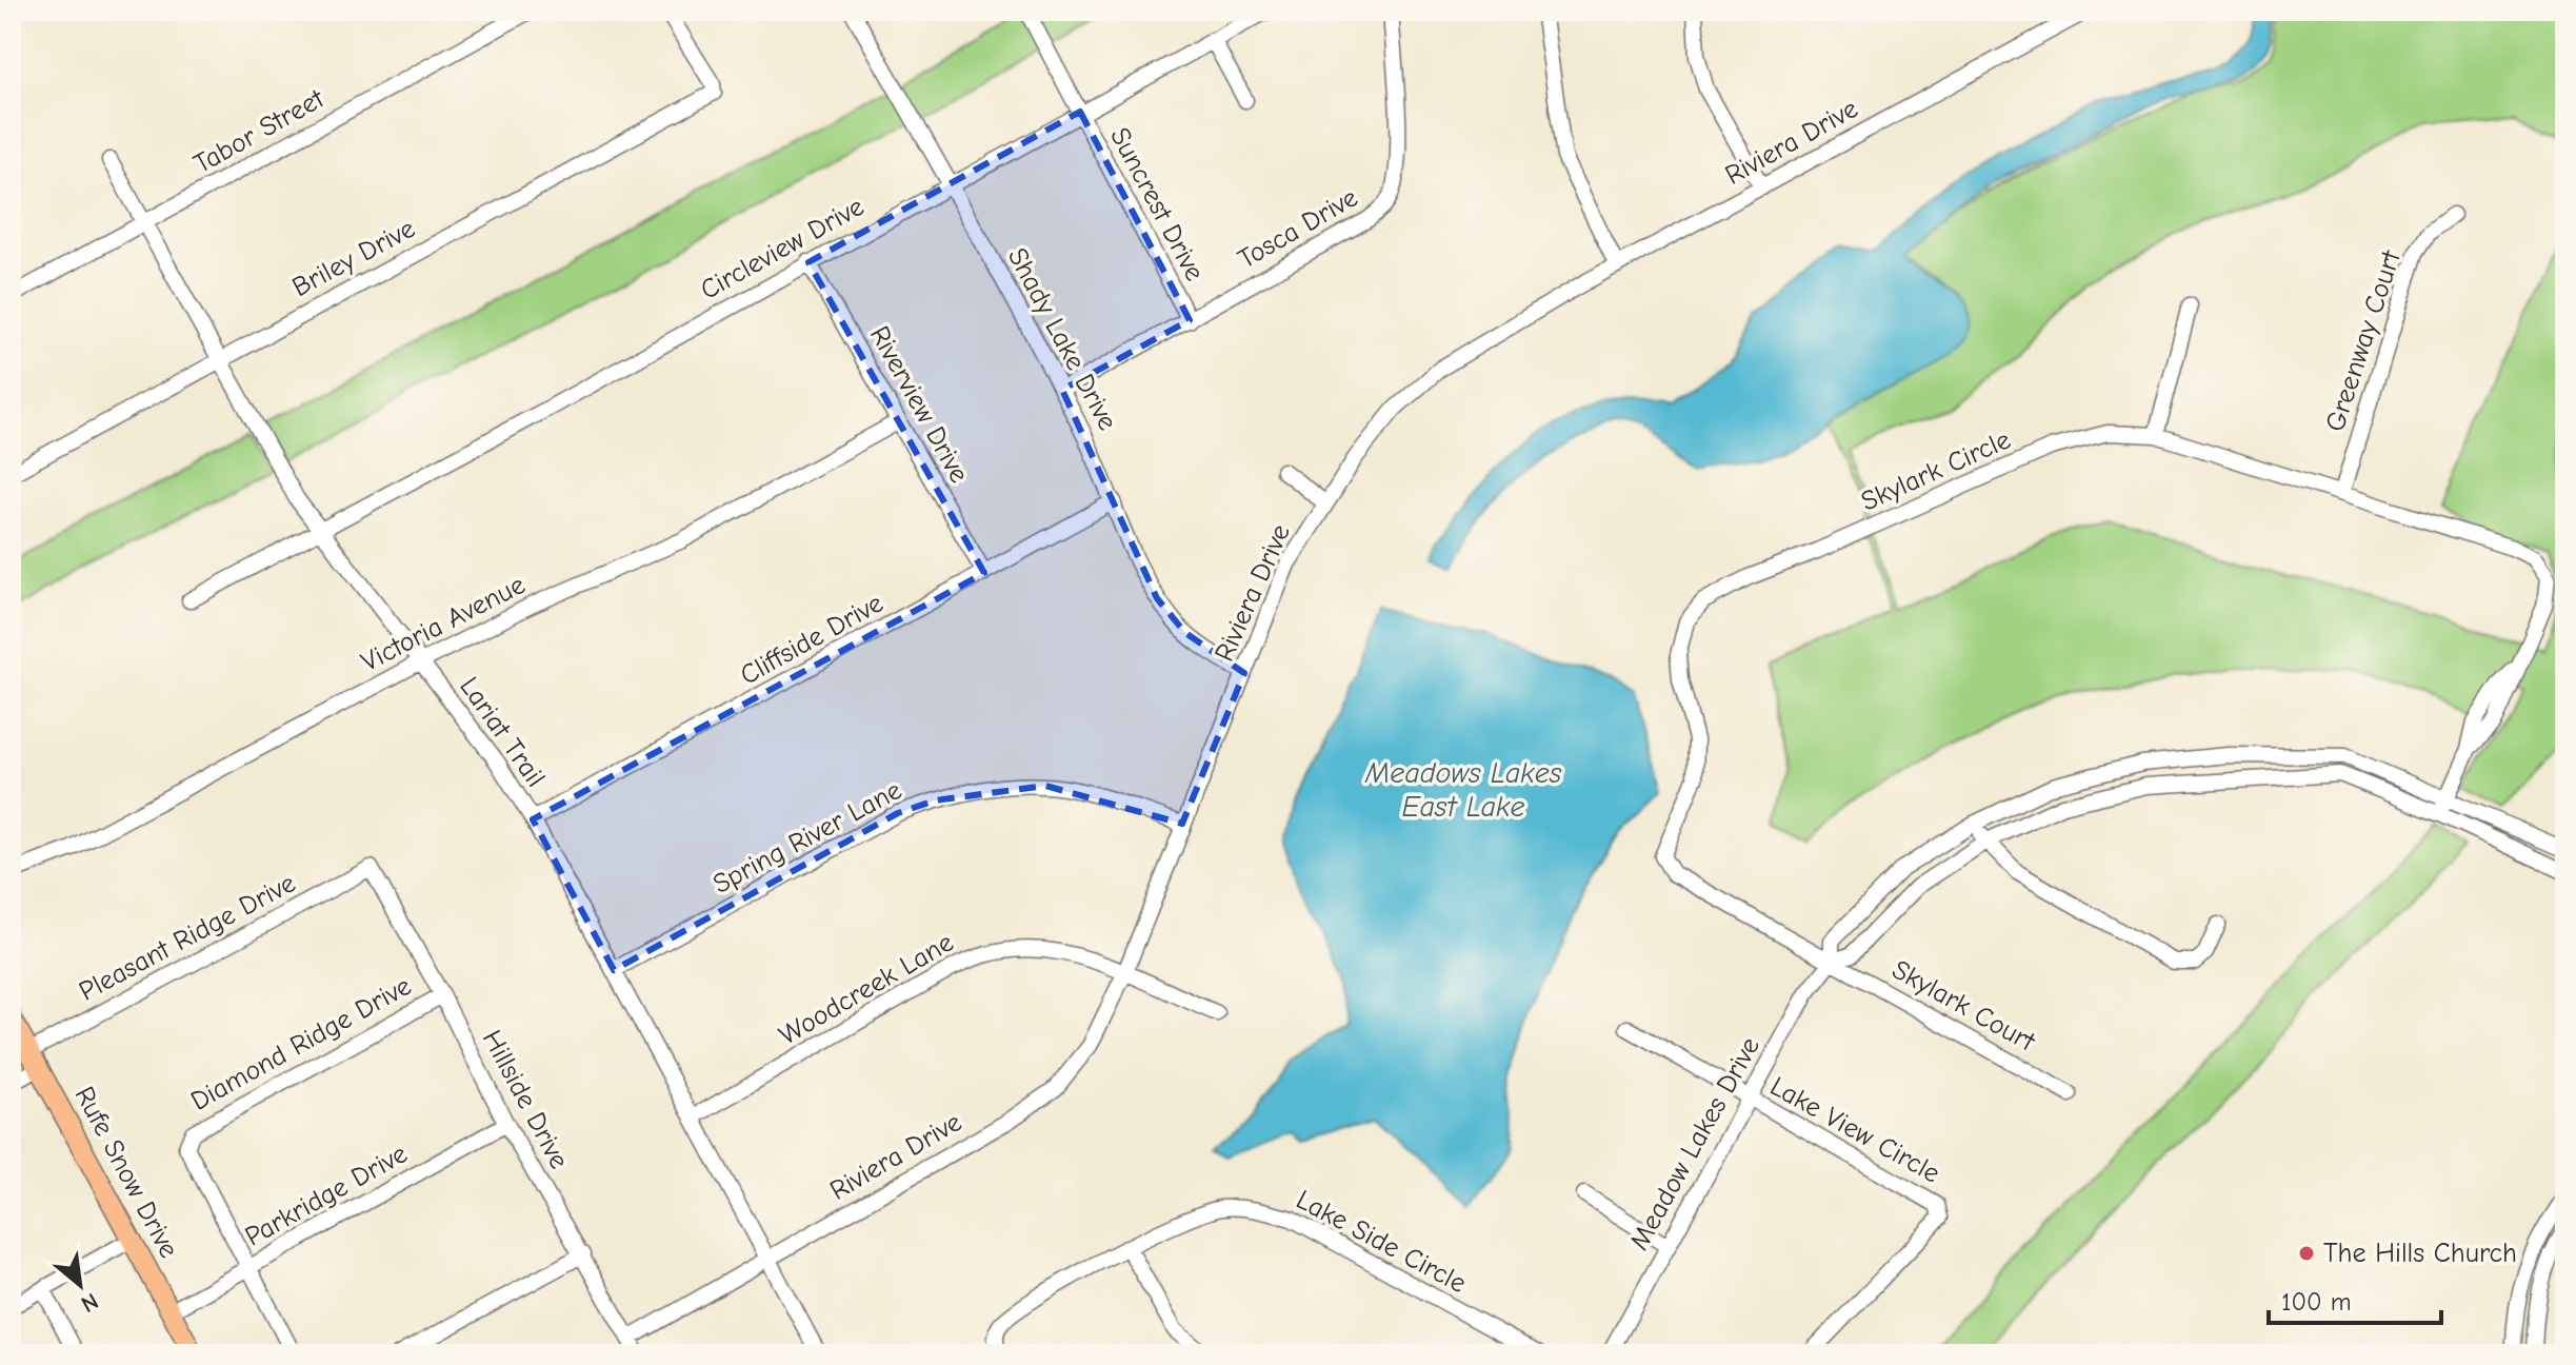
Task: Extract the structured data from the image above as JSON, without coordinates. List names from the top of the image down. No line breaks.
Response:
{"streets":{"main road":["Rufe Snow Drive"],"street":["Tabor Street","Riviera Drive","Suncrest Drive","Tosca Drive","Circleview Drive","Briley Drive","Shady Lake Drive","Greenway Court","Riverview Drive","Skylark Circle","Victoria Avenue","Cliffside Drive","Lariat Trail","Spring River Lane","Pleasant Ridge Drive","Woodcreek Lane","Skylark Court","Diamond Ridge Drive","Hillside Drive","Lake View Circle","Meadow Lakes Drive","Parkridge Drive","Lake Side Circle"]},"crossings":[["Tabor Street","Lariat Trail"],["Riviera Drive","Shady Lake Drive"],["Riviera Drive","Lariat Trail"],["Riviera Drive","Spring River Lane"],["Riviera Drive","Woodcreek Lane"],["Riviera Drive","Hillside Drive"],["Suncrest Drive","Tosca Drive"],["Suncrest Drive","Circleview Drive"],["Tosca Drive","Shady Lake Drive"],["Circleview Drive","Shady Lake Drive"],["Circleview Drive","Riverview Drive"],["Circleview Drive","Lariat Trail"],["Briley Drive","Lariat Trail"],["Shady Lake Drive","Cliffside Drive"],["Greenway Court","Skylark Circle"],["Riverview Drive","Victoria Avenue"],["Riverview Drive","Cliffside Drive"],["Skylark Circle","Skylark Court"],["Skylark Circle","Meadow Lakes Drive"],["Victoria Avenue","Lariat Trail"],["Cliffside Drive","Lariat Trail"],["Lariat Trail","Spring River Lane"],["Lariat Trail","Woodcreek Lane"],["Pleasant Ridge Drive","Hillside Drive"],["Pleasant Ridge Drive","Rufe Snow Drive"],["Skylark Court","Meadow Lakes Drive"],["Diamond Ridge Drive","Hillside Drive"],["Diamond Ridge Drive","Parkridge Drive"],["Hillside Drive","Parkridge Drive"],["Lake View Circle","Meadow Lakes Drive"],["Rufe Snow Drive","Parkridge Drive"]],"water":["Meadows Lakes East Lake"],"places":["The Hills Church"],"scale_bar":"100 m","north":"bottom right"}
